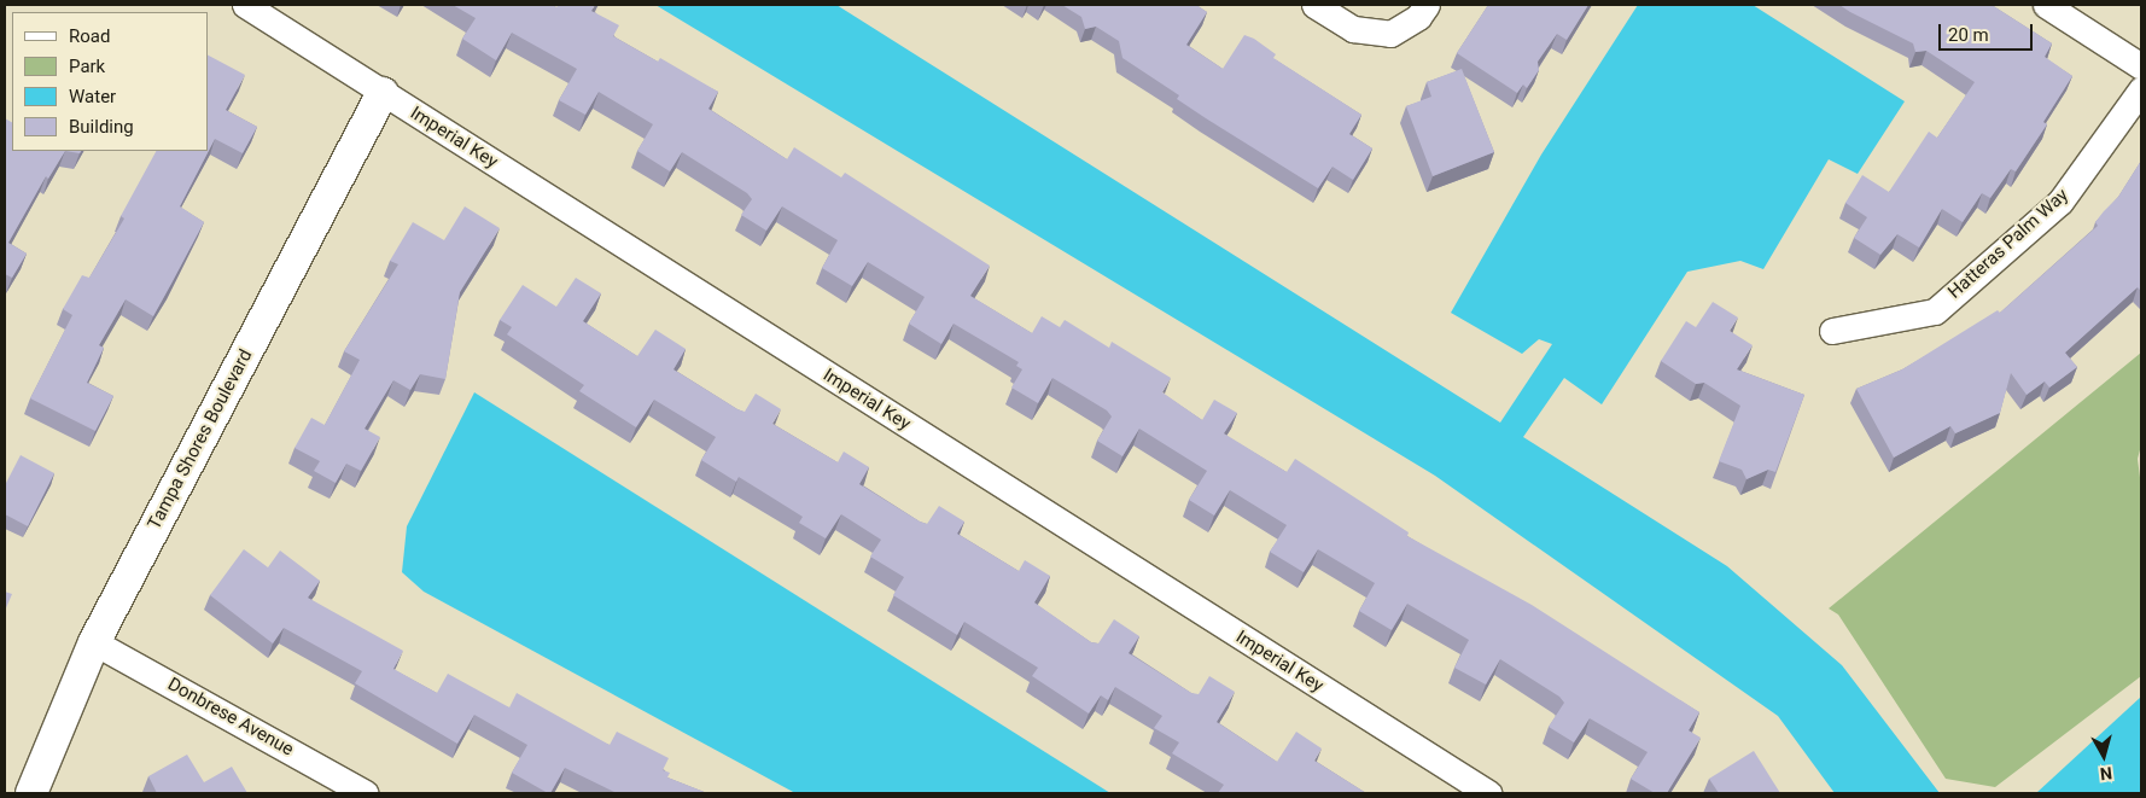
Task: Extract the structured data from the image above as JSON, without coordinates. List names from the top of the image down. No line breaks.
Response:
{"streets":{"street":["Imperial Key","Hatteras Palm Way","Tampa Shores Boulevard","Donbrese Avenue"]},"crossings":[["Imperial Key","Tampa Shores Boulevard"],["Tampa Shores Boulevard","Donbrese Avenue"]],"legend":["Road","Park","Water","Building"],"scale_bar":"20 m","north":"bottom"}
